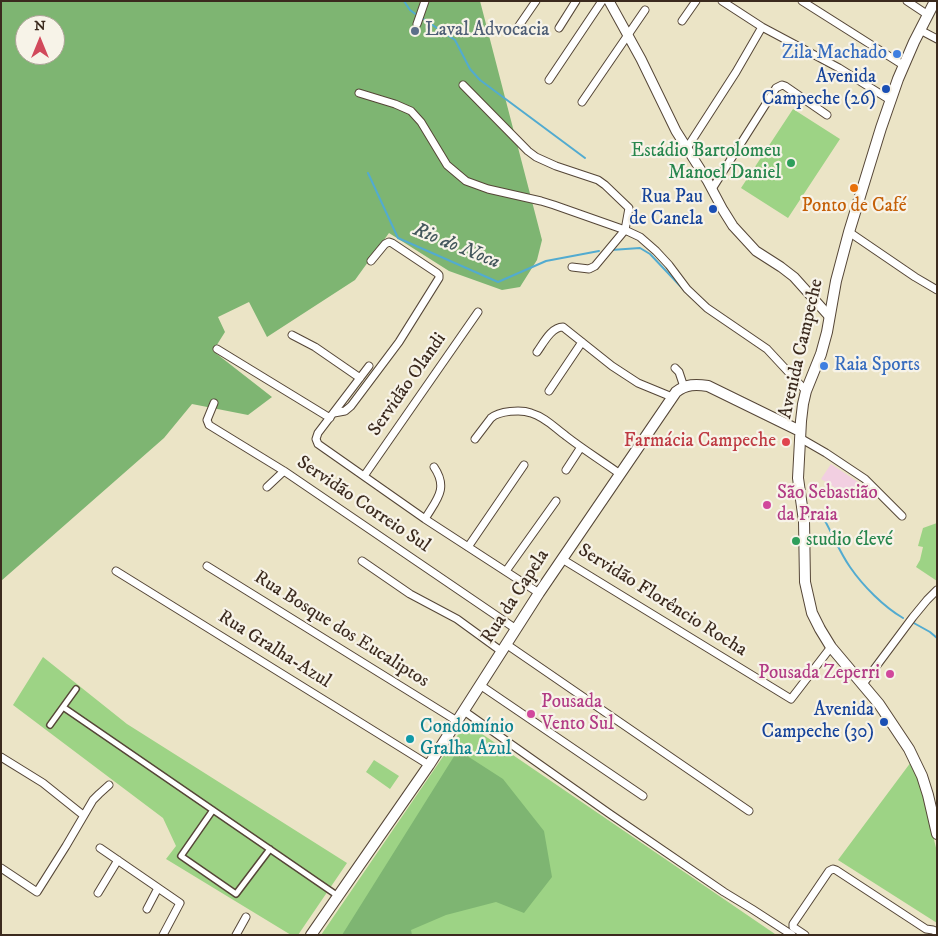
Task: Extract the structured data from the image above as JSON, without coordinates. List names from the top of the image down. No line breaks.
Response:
{"streets":{"main road":["Avenida Campeche","Rua da Capela"],"street":["Servidão Olandi","Servidão Correio Sul","Servidão Florêncio Rocha","Rua Bosque dos Eucaliptos","Rua Gralha-Azul"]},"crossings":[["Avenida Campeche","Servidão Florêncio Rocha"],["Servidão Correio Sul","Rua da Capela"],["Rua da Capela","Servidão Florêncio Rocha"],["Rua da Capela","Rua Bosque dos Eucaliptos"],["Rua da Capela","Rua Gralha-Azul"]],"water":["Rio do Noca"],"places":["Laval Advocacia","Zila Machado","Avenida Campeche (26)","Estádio Bartolomeu Manoel Daniel","Ponto de Café","Rua Pau de Canela","Raia Sports","Farmácia Campeche","São Sebastião da Praia","studio élevé","Pousada Zeperri","Pousada Vento Sul","Avenida Campeche (30)","Condomínio Gralha Azul"],"north":"top"}
